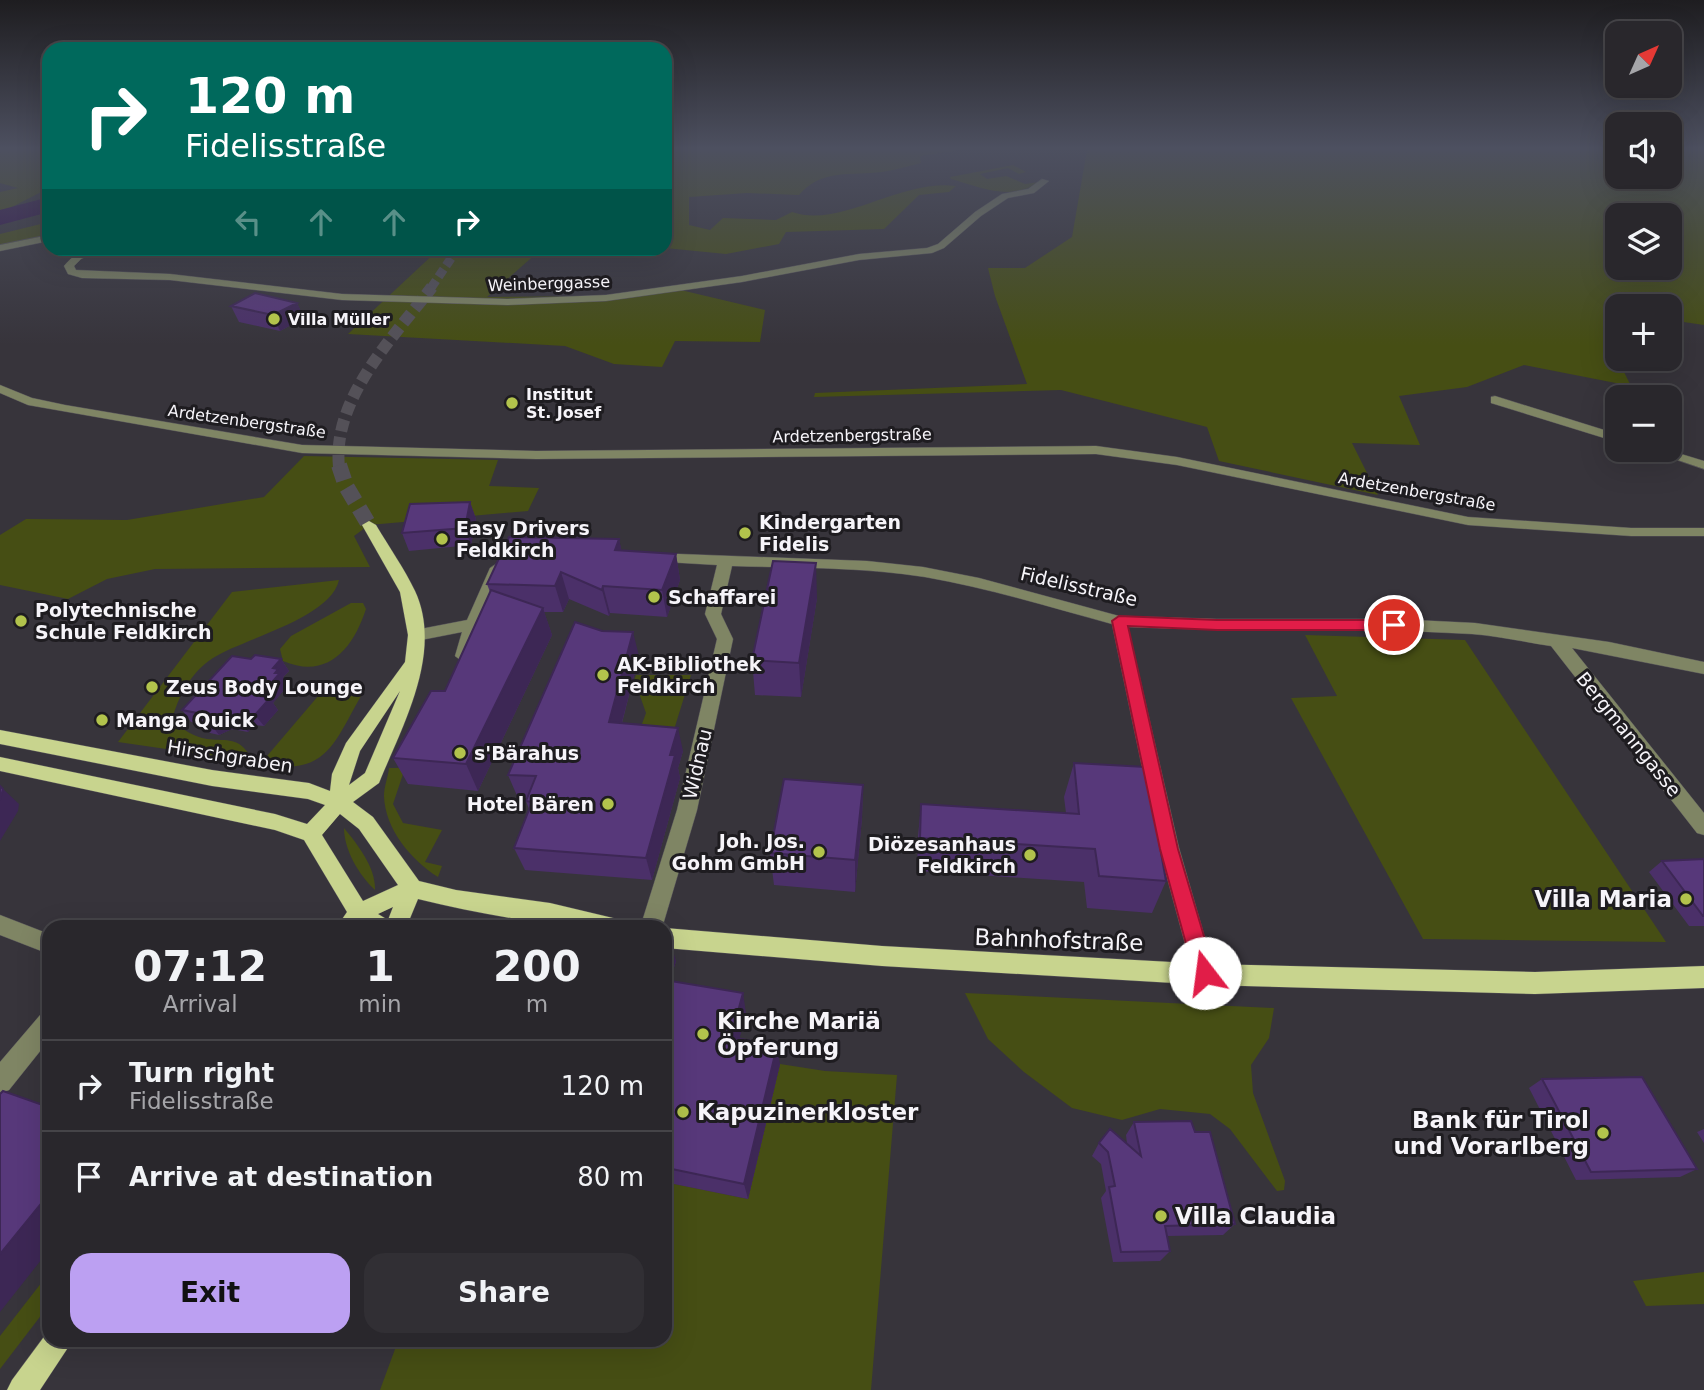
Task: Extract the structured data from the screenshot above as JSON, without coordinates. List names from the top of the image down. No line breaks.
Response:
{"streets":{"main road":["Hirschgraben","Bahnhofstraße"],"street":["Weinberggasse","Ardetzenbergstraße","Fidelisstraße","Bergmanngasse","Widnau"]},"crossings":[["Fidelisstraße","Bergmanngasse"],["Fidelisstraße","Widnau"]],"places":["Villa Müller","Institut St. Josef","Kindergarten Fidelis","Easy Drivers Feldkirch","Schaffarei","Polytechnische Schule Feldkirch","AK-Bibliothek Feldkirch","Zeus Body Lounge","Manga Quick","s'Bärahus","Hotel Bären","Joh. Jos. Gohm GmbH","Diözesanhaus Feldkirch","Villa Maria","Kirche Mariä Öpferung","Kapuzinerkloster","Bank für Tirol und Vorarlberg","Villa Claudia"],"north":"top right","page":{"map_buttons":["+","−"],"turn":["120 m","Fidelisstraße"],"eta":["07:12","Arrival","1","min","200","m"],"list":[{"name":"Turn right","note":"Fidelisstraße","value":"120 m"},{"name":"Arrive at destination","value":"80 m"}],"buttons":["Exit","Share"]}}
